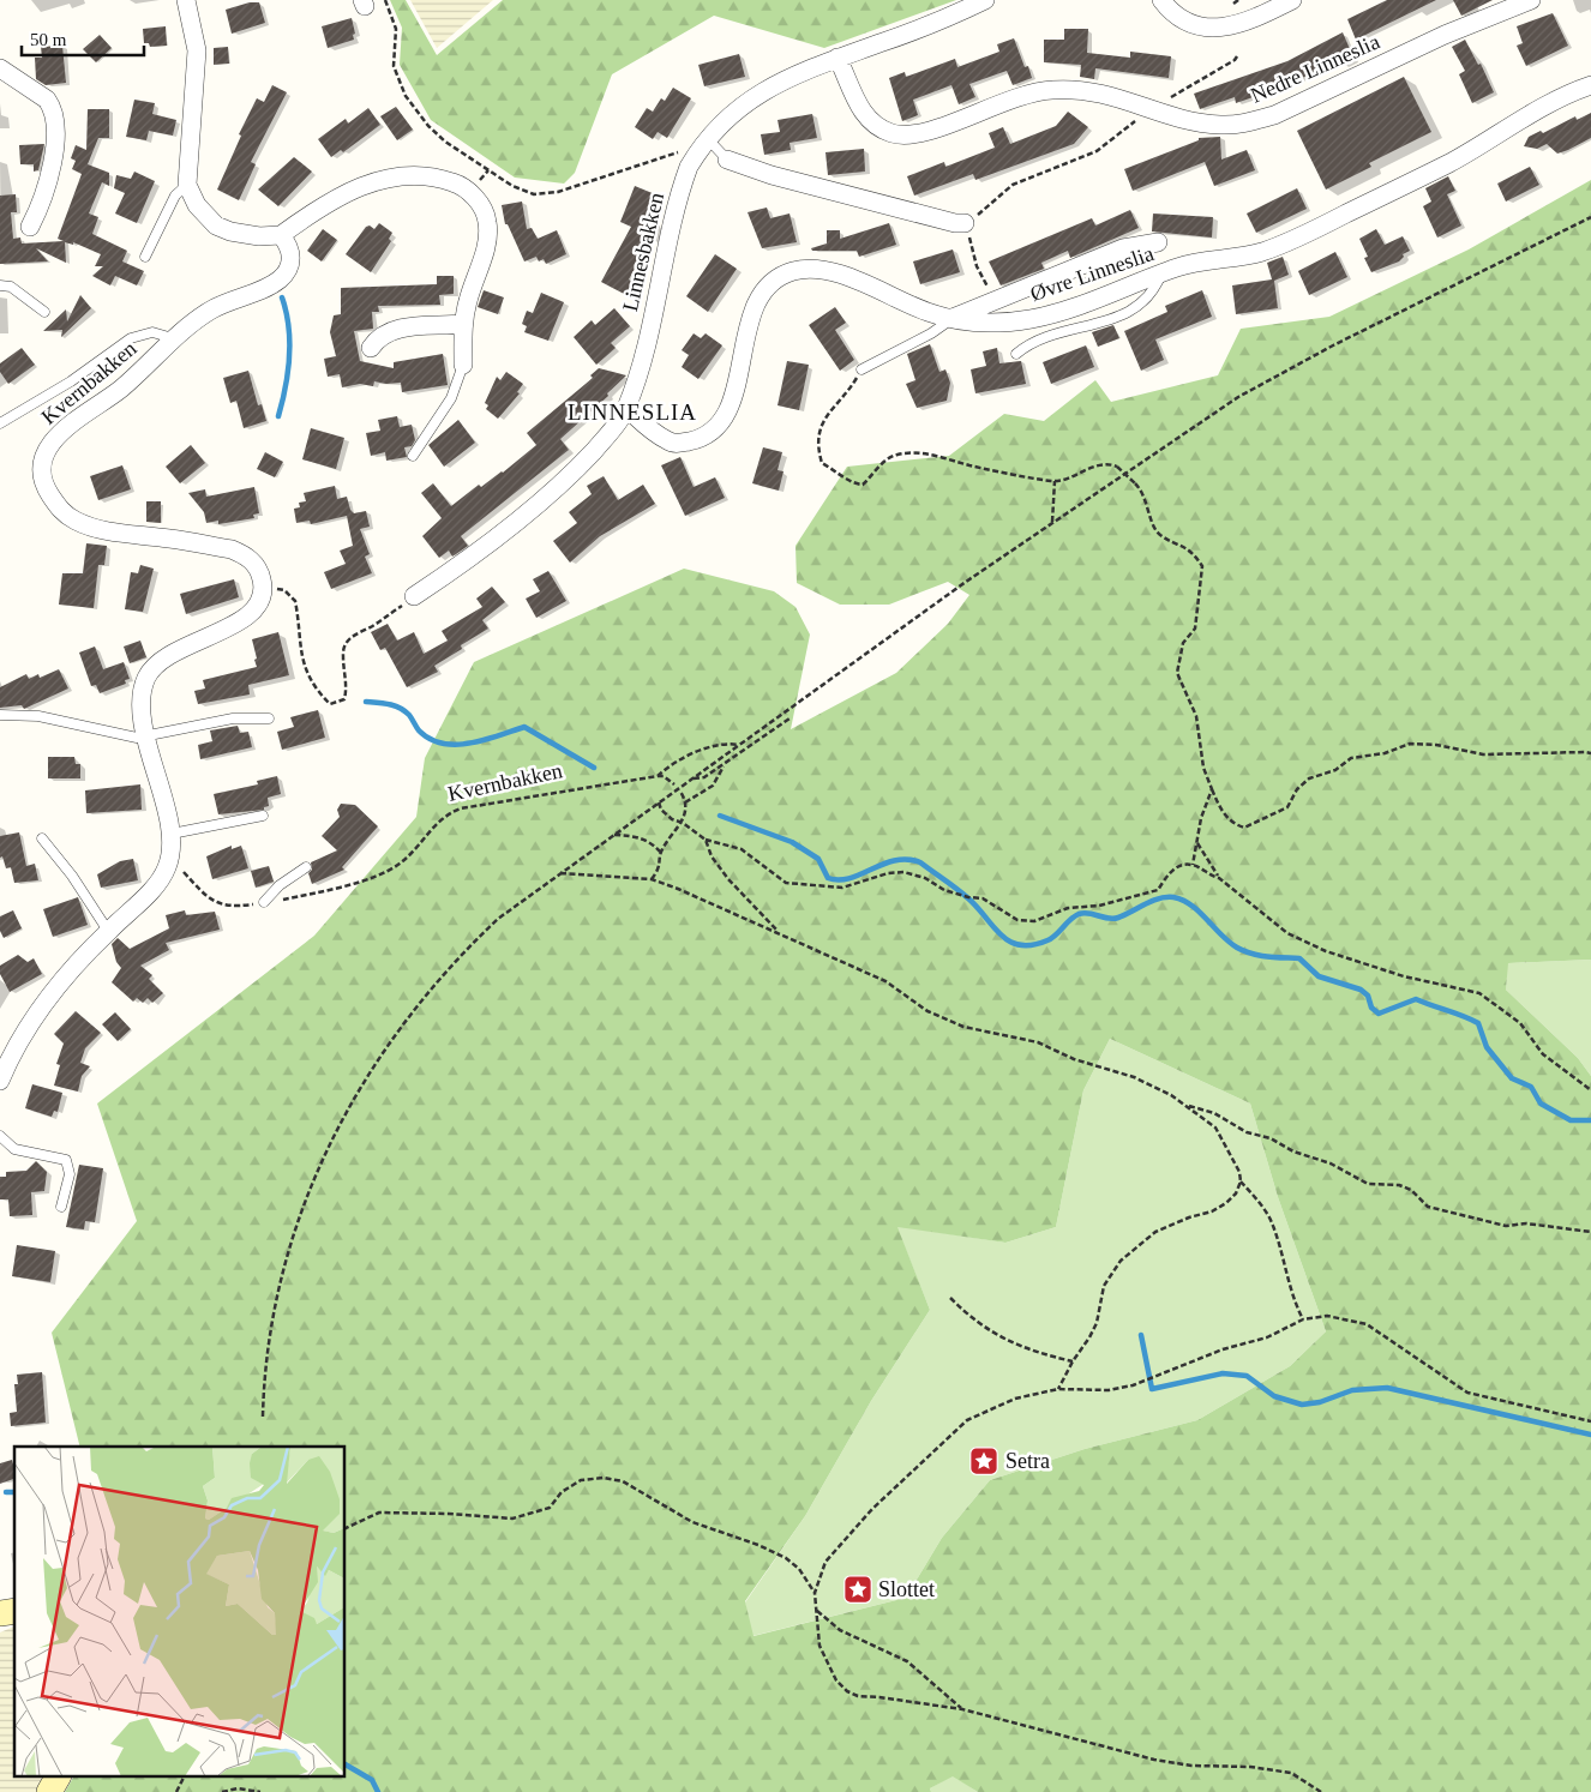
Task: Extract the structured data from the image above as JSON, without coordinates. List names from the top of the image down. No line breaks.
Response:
{"streets":{"street":["Nedre Linneslia","Linnesbakken","Øvre Linneslia","Kvernbakken"]},"crossings":[["Nedre Linneslia","Linnesbakken"],["Linnesbakken","Øvre Linneslia"]],"districts":["LINNESLIA"],"places":{"place":["Setra","Slottet"]},"scale_bar":"50 m"}
